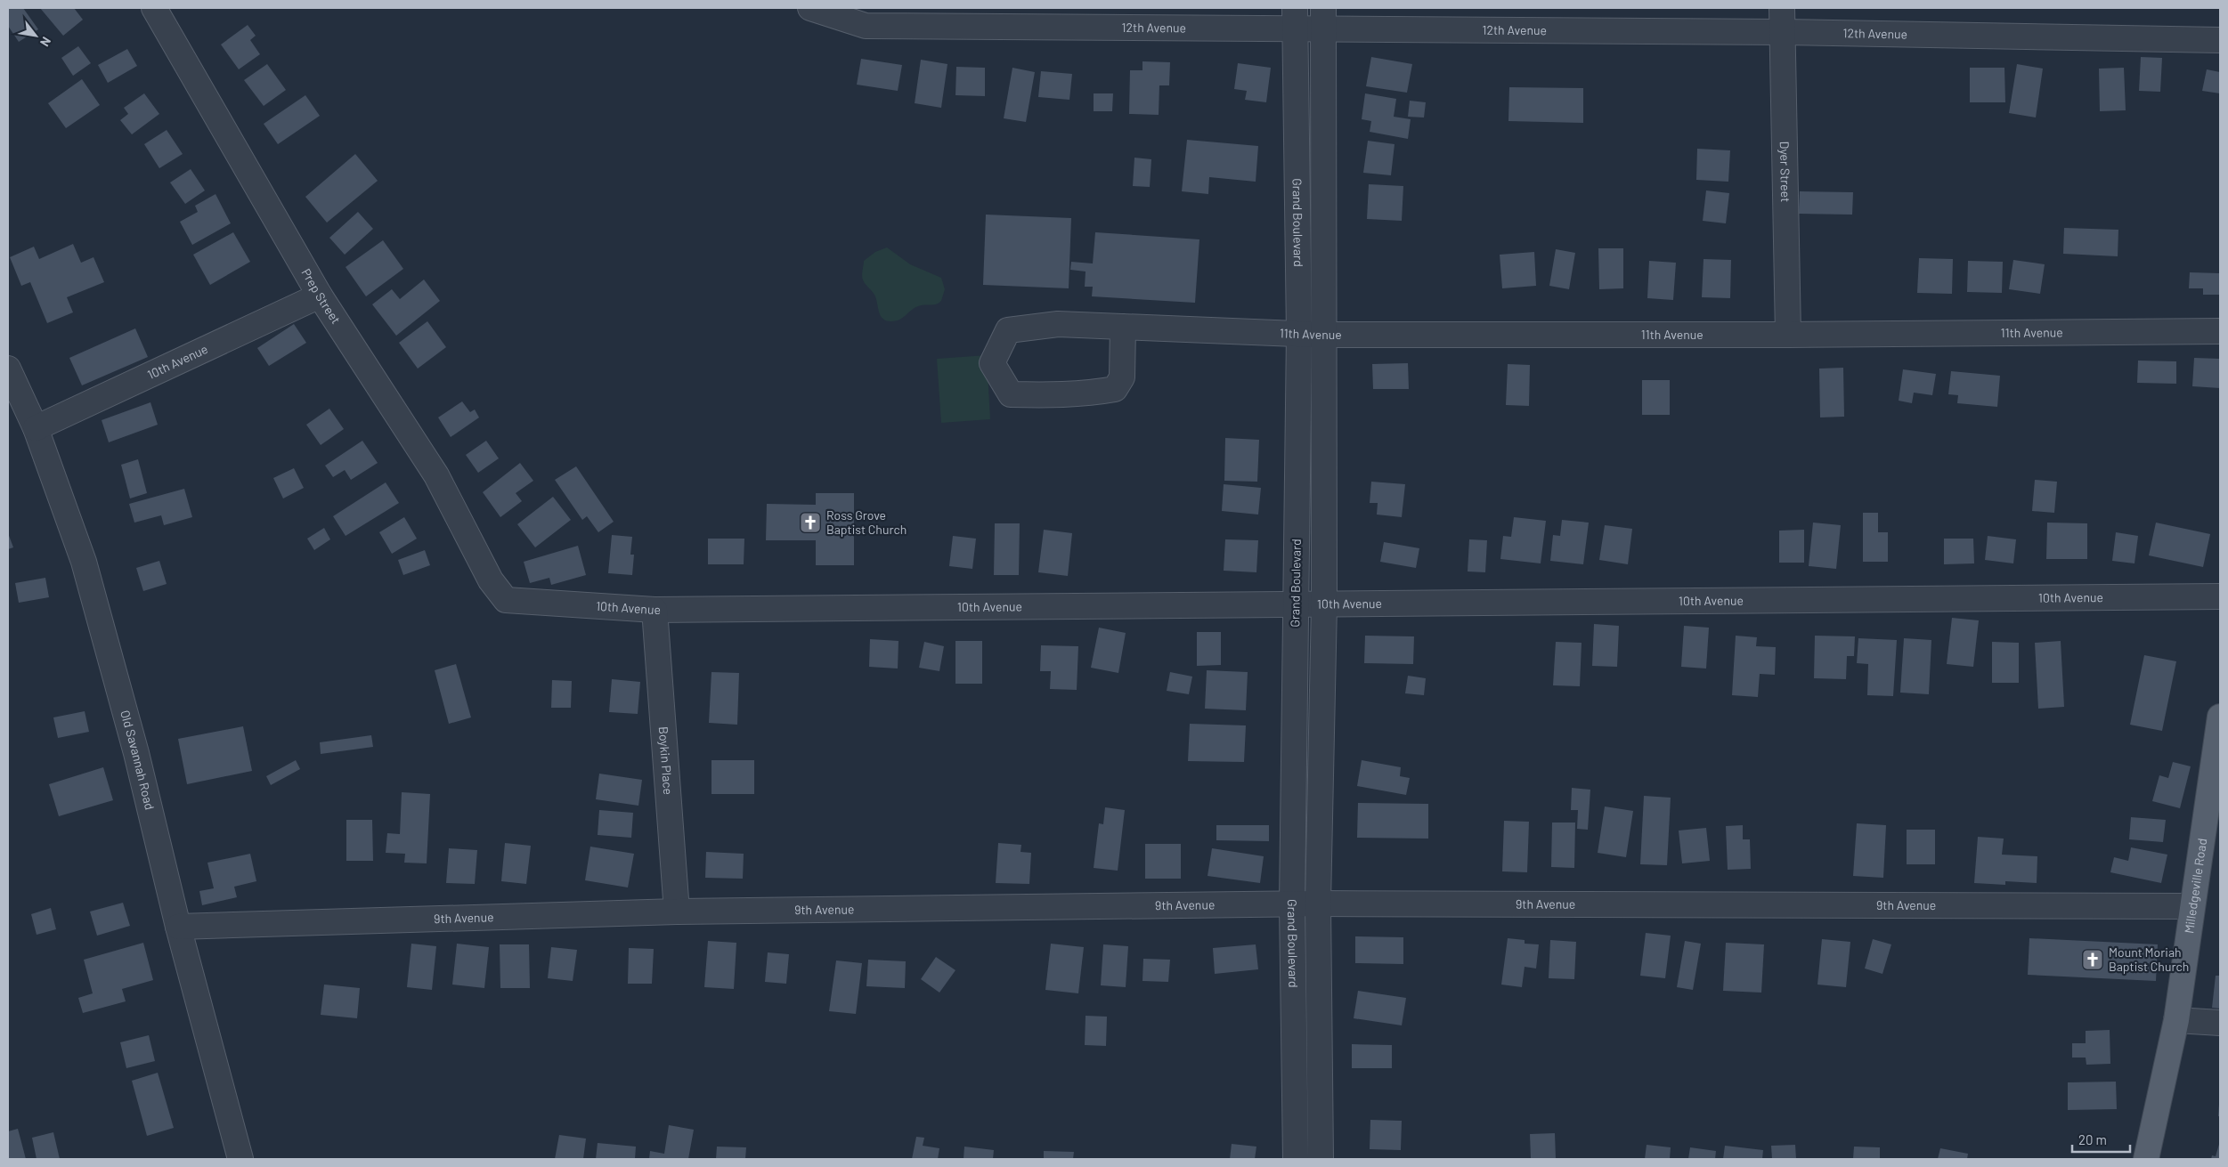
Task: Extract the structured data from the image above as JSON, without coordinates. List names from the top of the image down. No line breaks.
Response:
{"streets":{"main road":["Milledgeville Road"],"street":["12th Avenue","Dyer Street","Grand Boulevard","Prep Street","11th Avenue","10th Avenue","Old Savannah Road","Boykin Place","9th Avenue"]},"crossings":[["12th Avenue","Dyer Street"],["12th Avenue","Grand Boulevard"],["Dyer Street","11th Avenue"],["Grand Boulevard","11th Avenue"],["Grand Boulevard","10th Avenue"],["Grand Boulevard","9th Avenue"],["Prep Street","10th Avenue"],["10th Avenue","Old Savannah Road"],["10th Avenue","Boykin Place"],["Old Savannah Road","9th Avenue"],["Boykin Place","9th Avenue"],["Milledgeville Road","9th Avenue"]],"places":{"church":["Ross Grove Baptist Church","Mount Moriah Baptist Church"]},"scale_bar":"20 m","north":"bottom right"}
